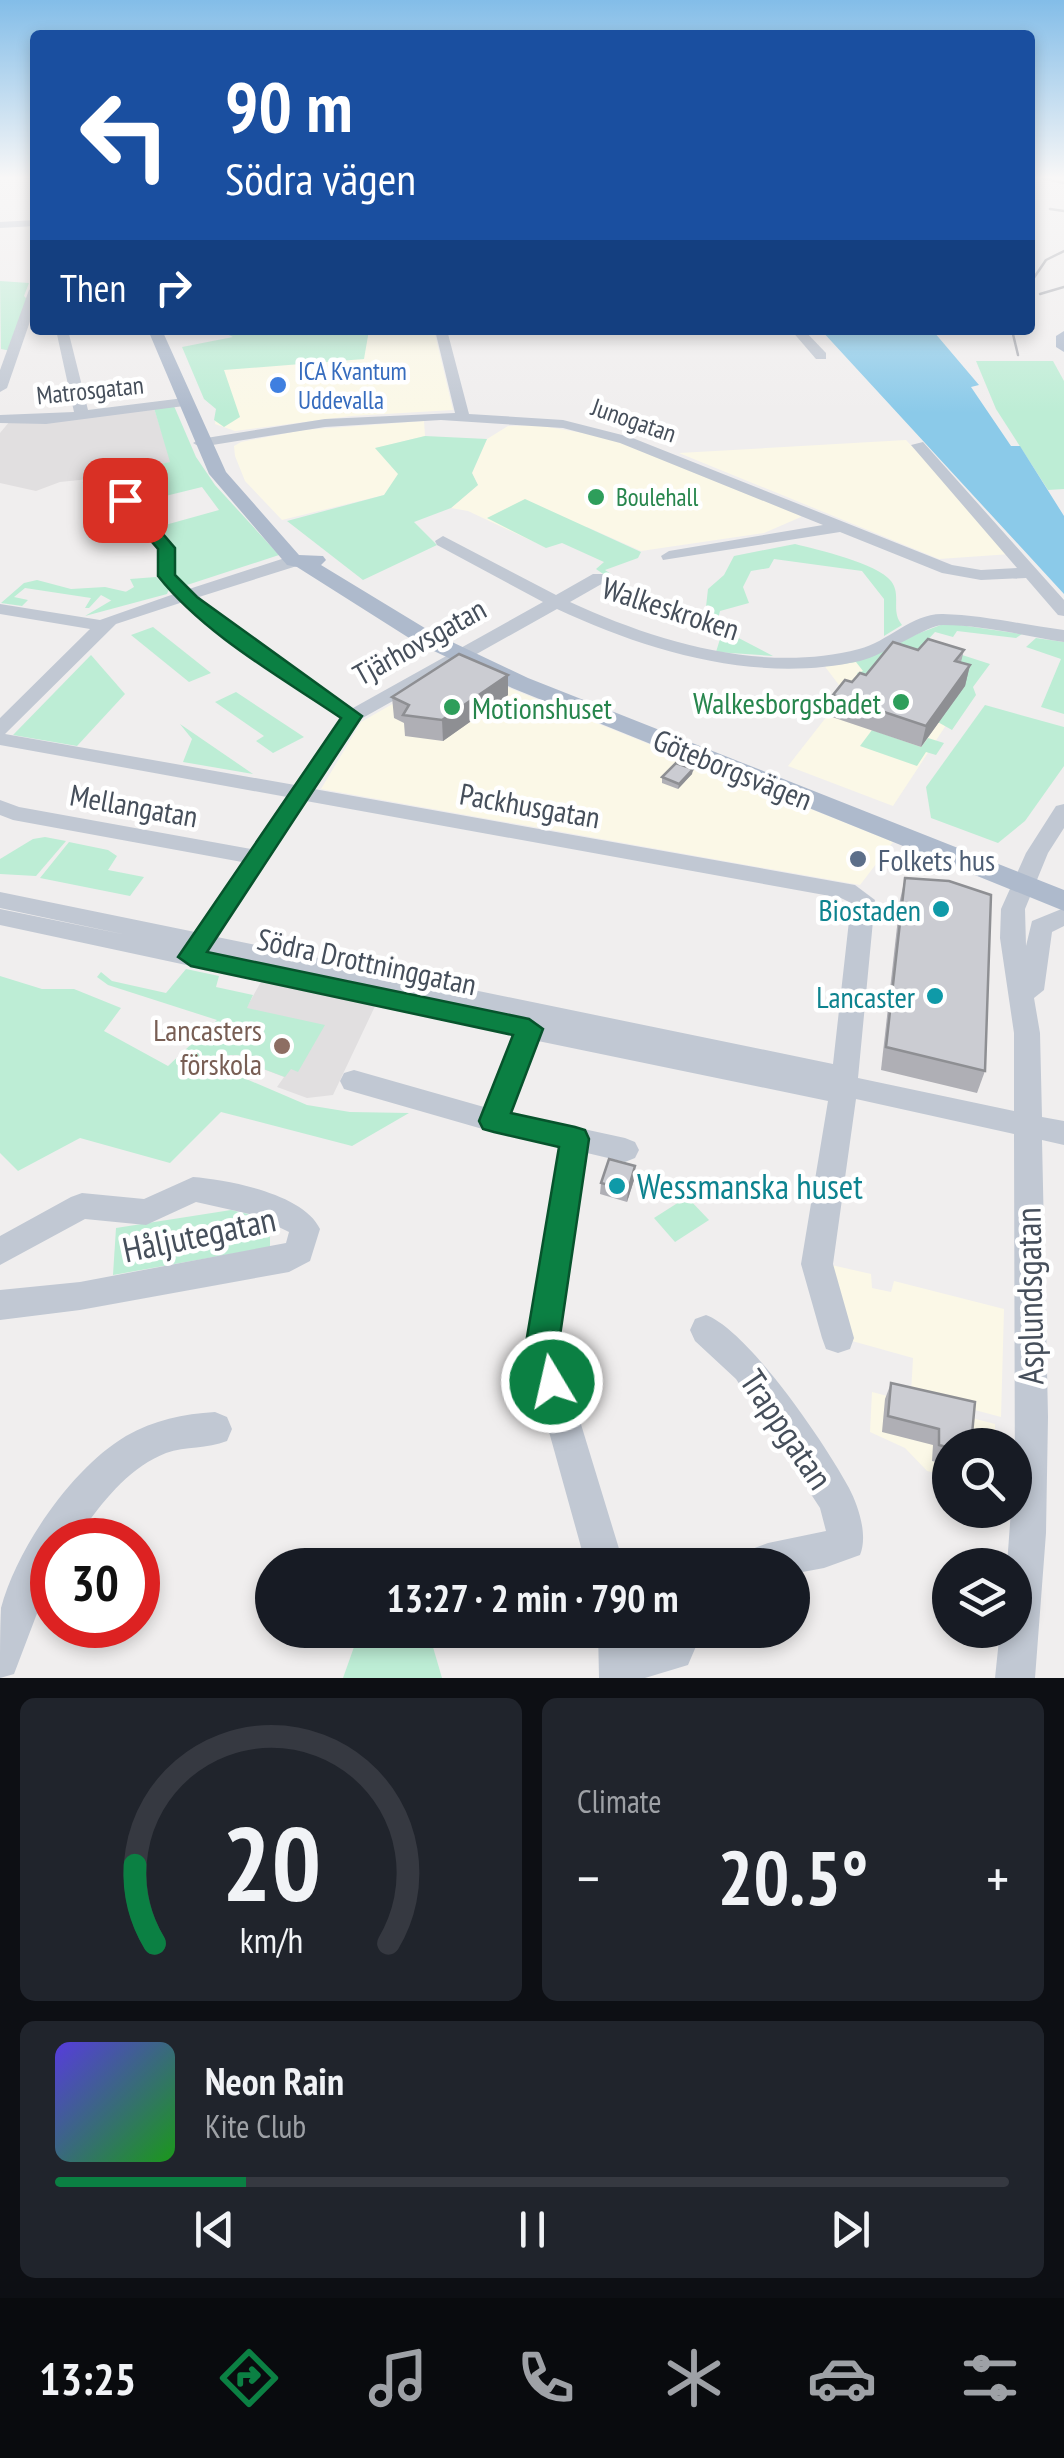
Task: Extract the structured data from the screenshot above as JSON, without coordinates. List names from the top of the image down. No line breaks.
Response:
{"streets":{"main road":["Göteborgsvägen"],"street":["Matrosgatan","Junogatan","Walkeskroken","Tjärhovsgatan","Mellangatan","Packhusgatan","Södra Drottninggatan","Håljutegatan","Asplundsgatan","Trappgatan"]},"crossings":[["Matrosgatan","Göteborgsvägen"],["Junogatan","Göteborgsvägen"],["Walkeskroken","Tjärhovsgatan"],["Tjärhovsgatan","Göteborgsvägen"],["Tjärhovsgatan","Mellangatan"],["Tjärhovsgatan","Packhusgatan"],["Tjärhovsgatan","Södra Drottninggatan"],["Göteborgsvägen","Asplundsgatan"],["Packhusgatan","Södra Drottninggatan"],["Södra Drottninggatan","Asplundsgatan"]],"places":["ICA Kvantum Uddevalla","Boulehall","Walkesborgsbadet","Motionshuset","Folkets hus","Biostaden","Lancaster","Lancasters förskola","Wessmanska huset"],"page":{"turn":["90 m","Södra vägen"],"then":"Then","limit":"30","trip":"13:27 · 2 min · 790 m","tile":"Climate","heat":["−","20.5°","+"],"song":["Neon Rain","Kite Club"],"tabs":"13:25","gauge":["20","km/h"]}}
